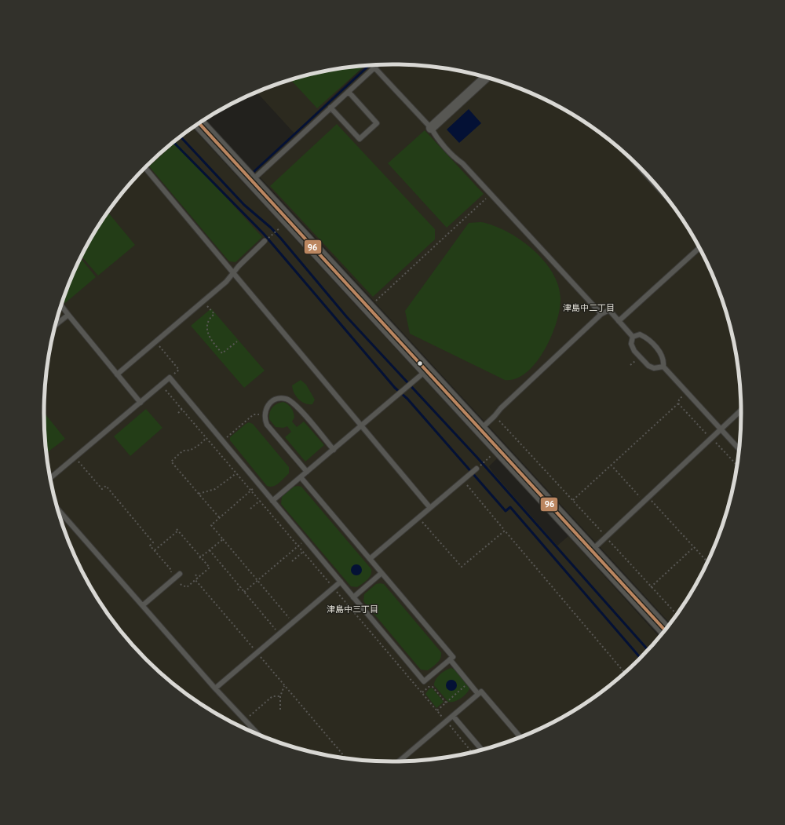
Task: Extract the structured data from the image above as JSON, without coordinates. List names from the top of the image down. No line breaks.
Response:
{"districts":["津島中二丁目","津島中三丁目"],"lines":["transit line 96"]}
